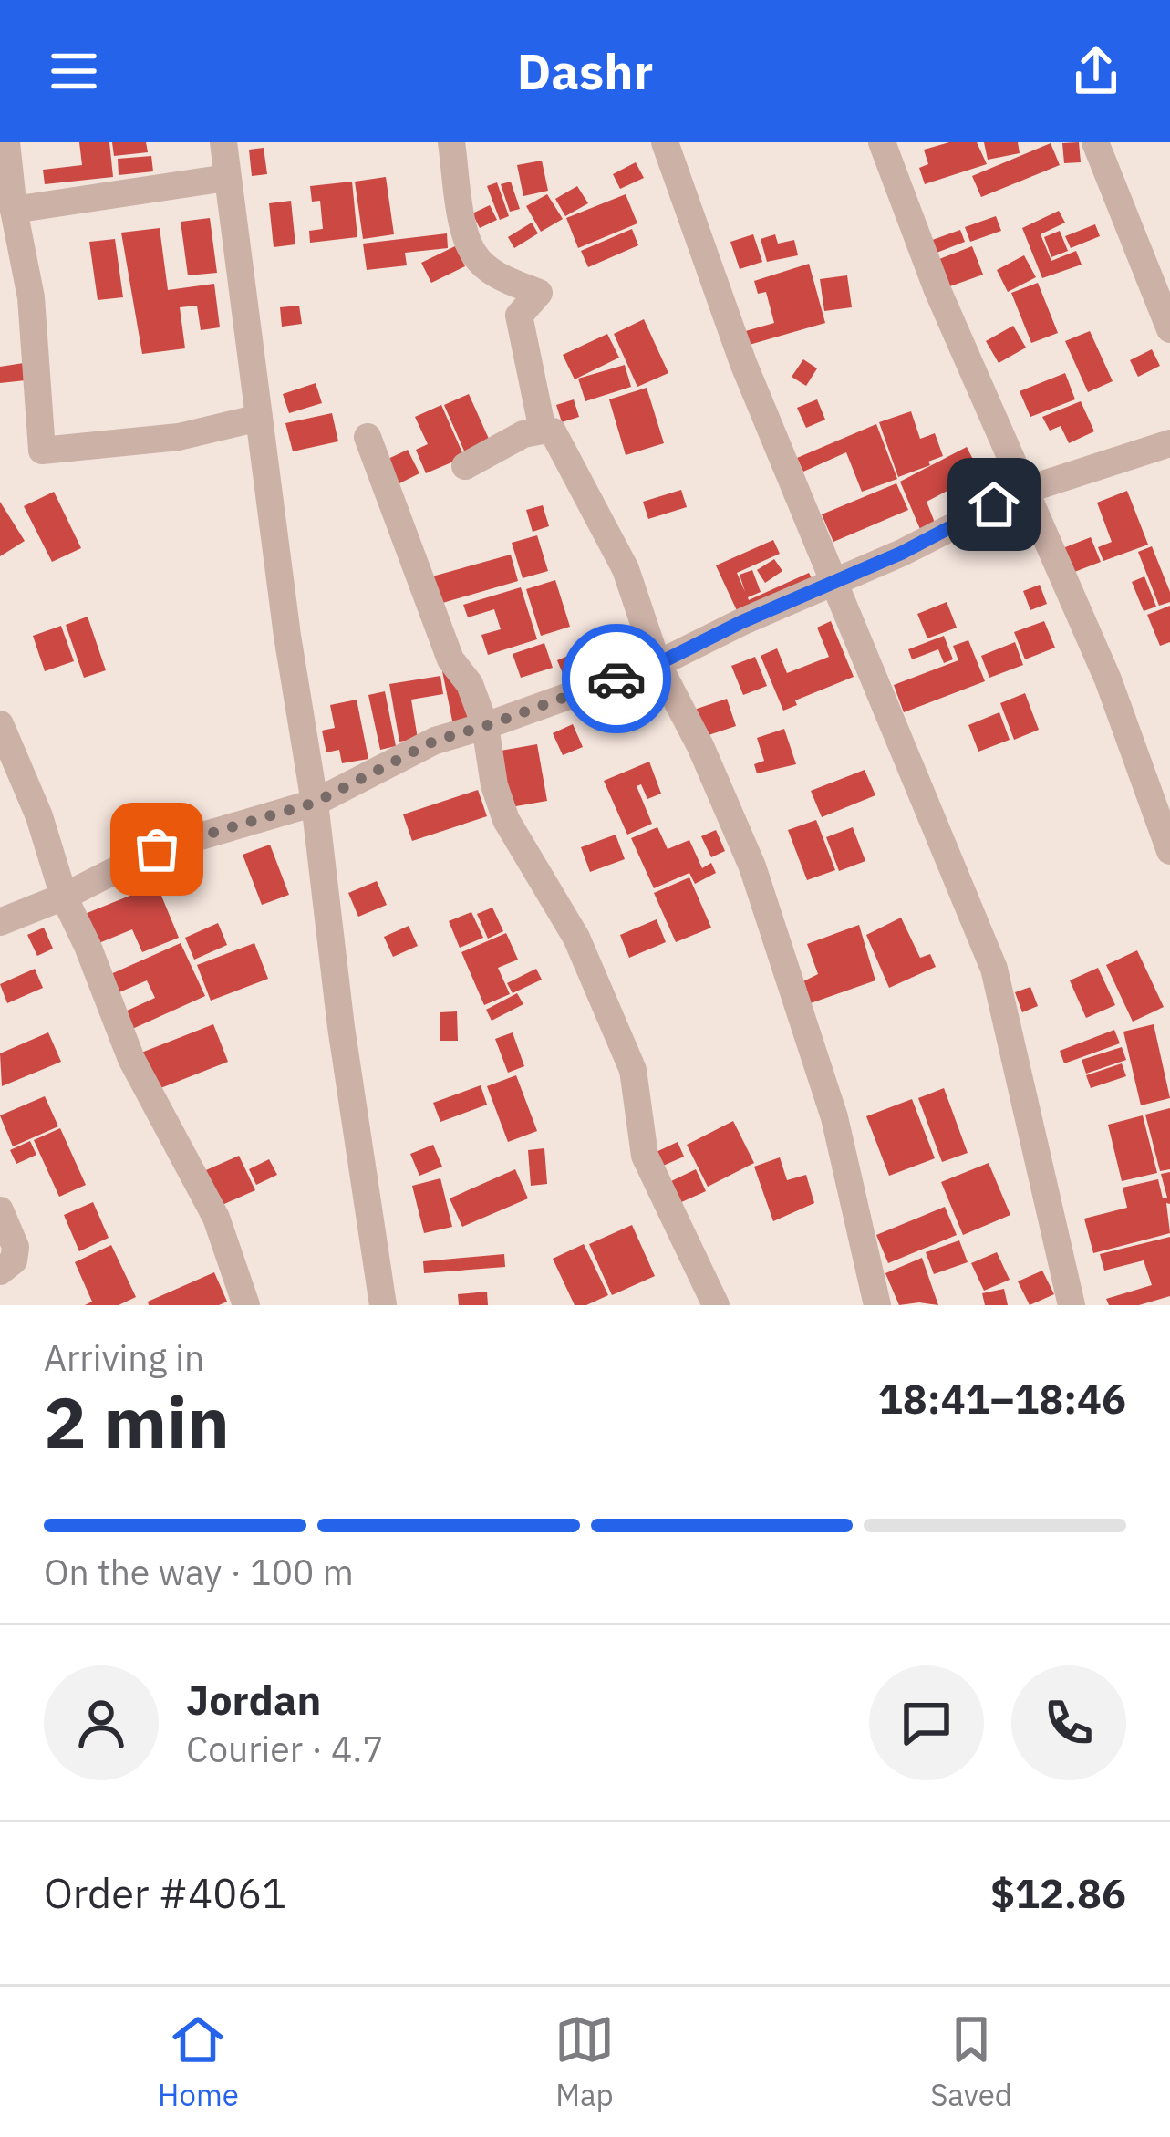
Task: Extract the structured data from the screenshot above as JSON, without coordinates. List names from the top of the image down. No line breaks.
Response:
{"page":{"header":"Dashr","heading":["2 min","Arriving in","18:41–18:46"],"panel":["Jordan","Courier · 4.7","Order #4061","$12.86"],"bar":"On the way · 100 m","tabs":["Home","Map","Saved"]}}
